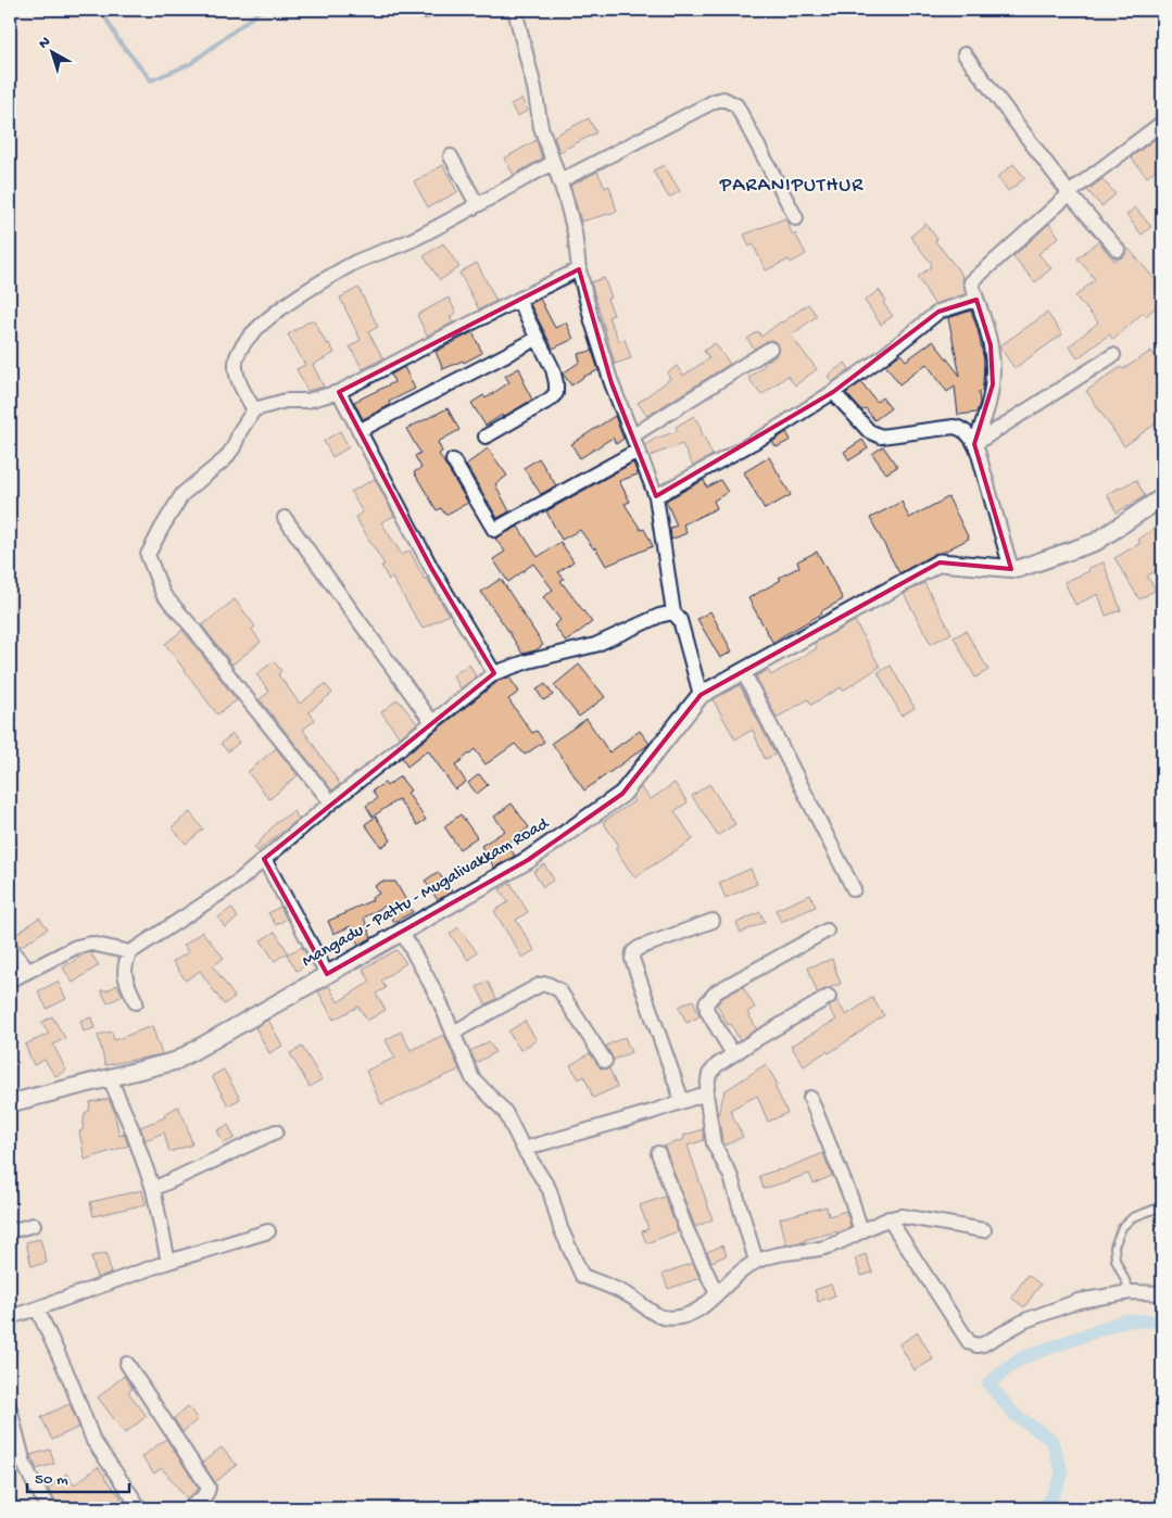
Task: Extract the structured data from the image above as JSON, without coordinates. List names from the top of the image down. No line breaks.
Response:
{"streets":{"street":["Mangadu - Pattu - Mugalivakkam Road"]},"districts":["PARANIPUTHUR"],"scale_bar":"50 m","north":"top left"}
